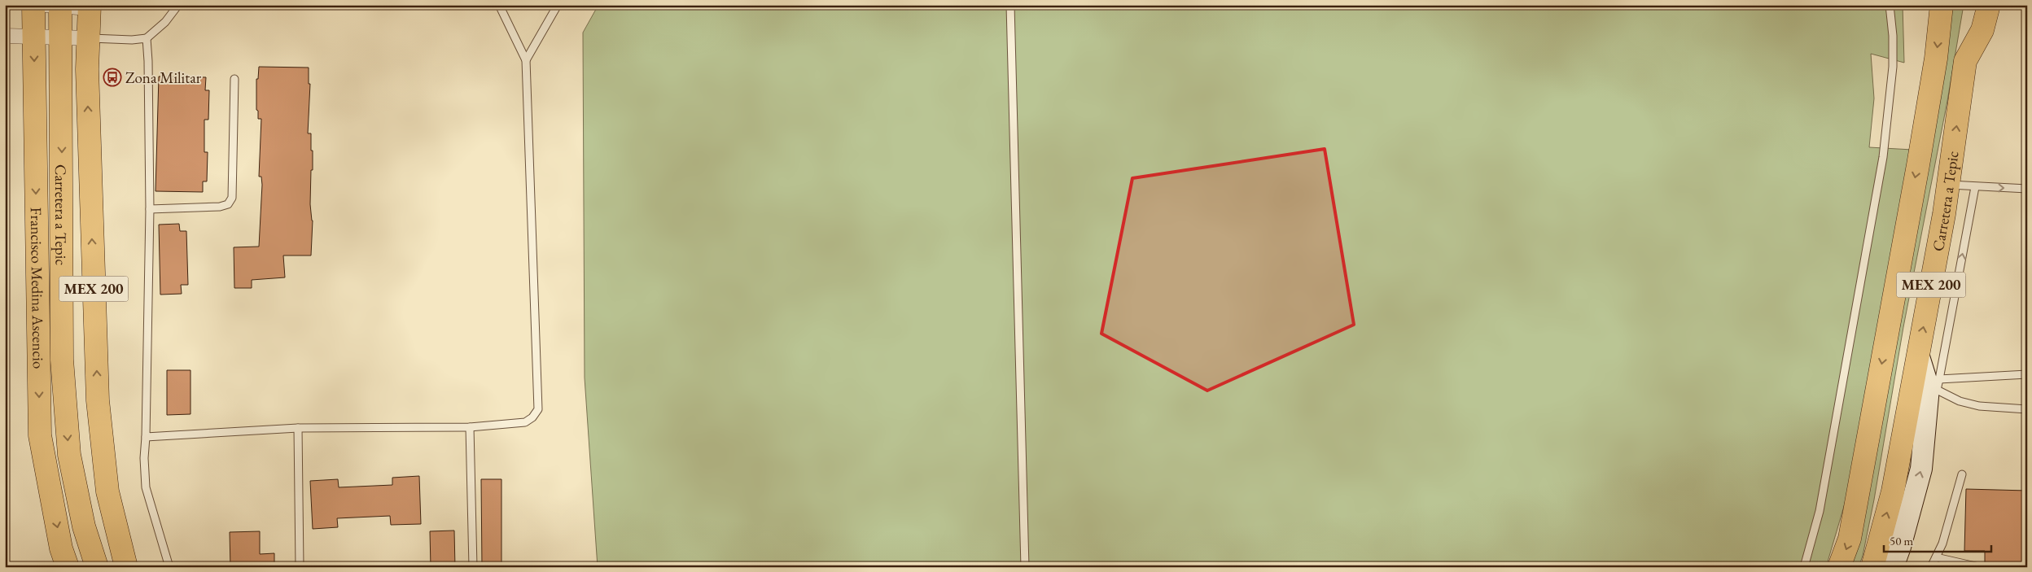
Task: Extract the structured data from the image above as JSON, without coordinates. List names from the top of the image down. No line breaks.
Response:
{"streets":{"highway":["Carretera a Tepic","MEX 200","Francisco Medina Ascencio"]},"places":{"bus stop":["Zona Militar"]},"scale_bar":"50 m"}
